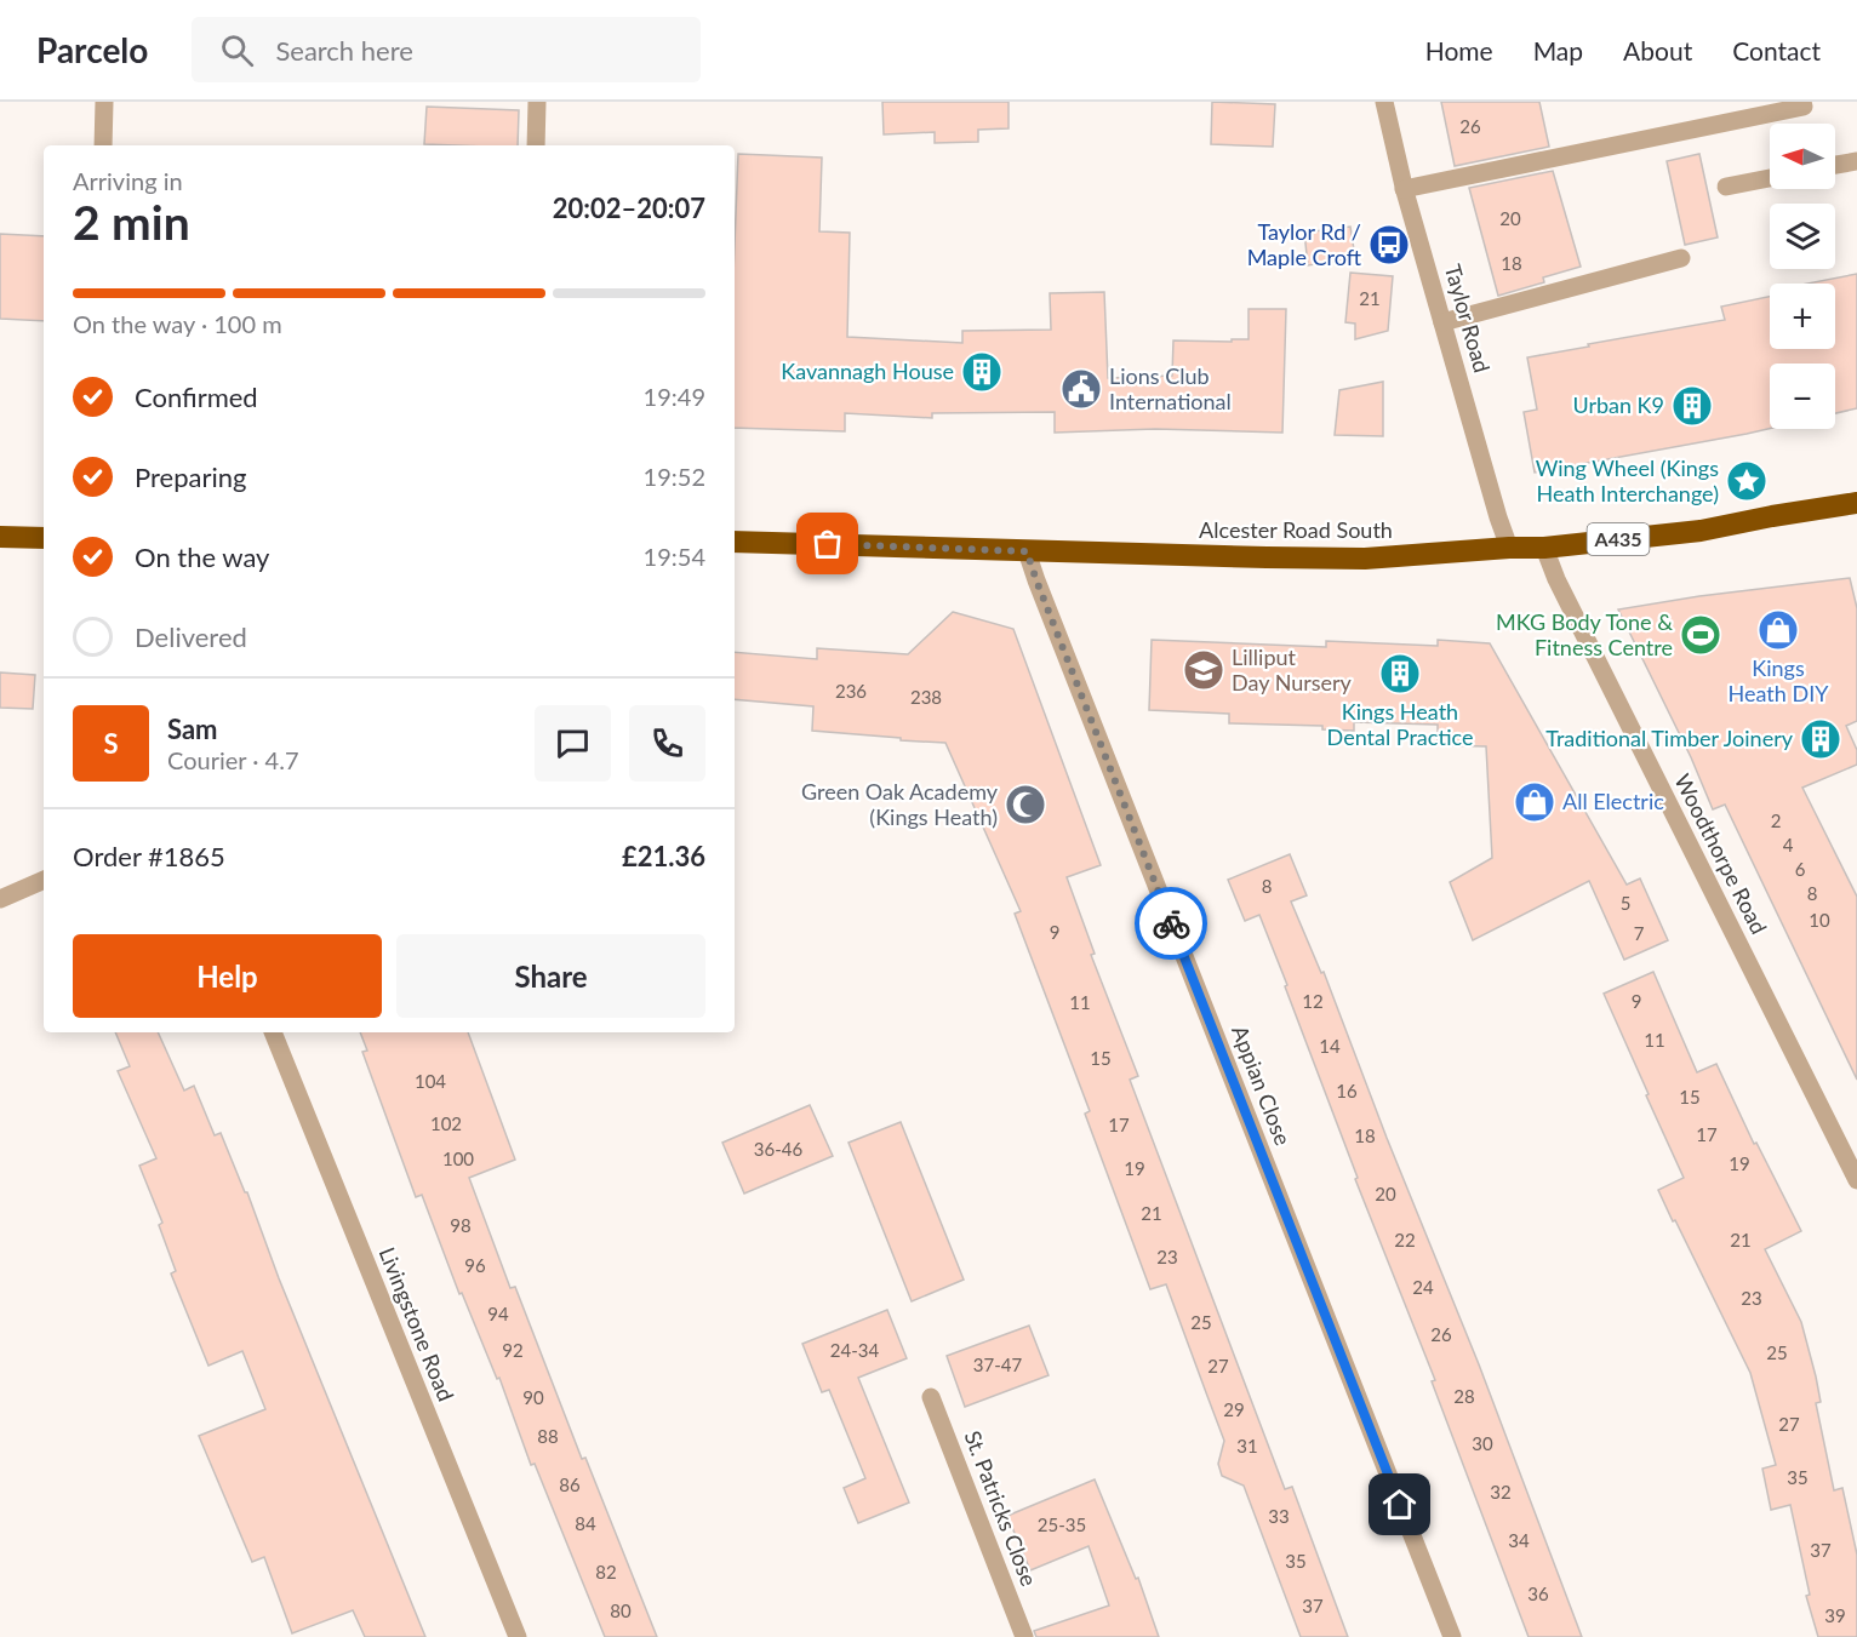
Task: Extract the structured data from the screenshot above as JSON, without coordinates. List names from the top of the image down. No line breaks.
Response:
{"streets":{"highway":["Alcester Road South","A435"],"street":["Taylor Road","Woodthorpe Road","Appian Close","Livingstone Road","St. Patricks Close"]},"crossings":[["Taylor Road","Alcester Road South"],["Alcester Road South","Woodthorpe Road"],["Alcester Road South","Appian Close"]],"places":{"bus stop":["Taylor Rd / Maple Croft"],"building":["Kavannagh House","Urban K9","Kings Heath Dental Practice","Traditional Timber Joinery"],"public building":["Lions Club International"],"place":["Wing Wheel (Kings Heath Interchange)"],"shop":["Kings Heath DIY","All Electric"],"sports":["MKG Body Tone & Fitness Centre"],"school or university":["Lilliput Day Nursery"],"mosque":["Green Oak Academy (Kings Heath)"]},"house_numbers":["26","20","18","21","236","238","2","4","6","8","8","5","10","9","7","12","9","11","11","14","15","104","16","15","102","17","17","18","36-46","100","19","19","20","21","98","22","21","23","96","24","23","94","25","26","92","24-34","25","37-47","27","28","90","29","27","88","30","31","35","86","32","33","84","25-35","34","37","35","82","36","37","80","39"],"north":"left","page":{"header":"Parcelo","search":"Search here","nav":["Home","Map","About","Contact"],"map_buttons":["+","−"],"heading":["2 min","Arriving in","20:02–20:07"],"panel":["Sam","Courier · 4.7","Order #1865","£21.36"],"bar":"On the way · 100 m","list":[["Confirmed","19:49"],["Preparing","19:52"],["On the way","19:54"],"Delivered"],"round":"S","buttons":["Help","Share"]}}
